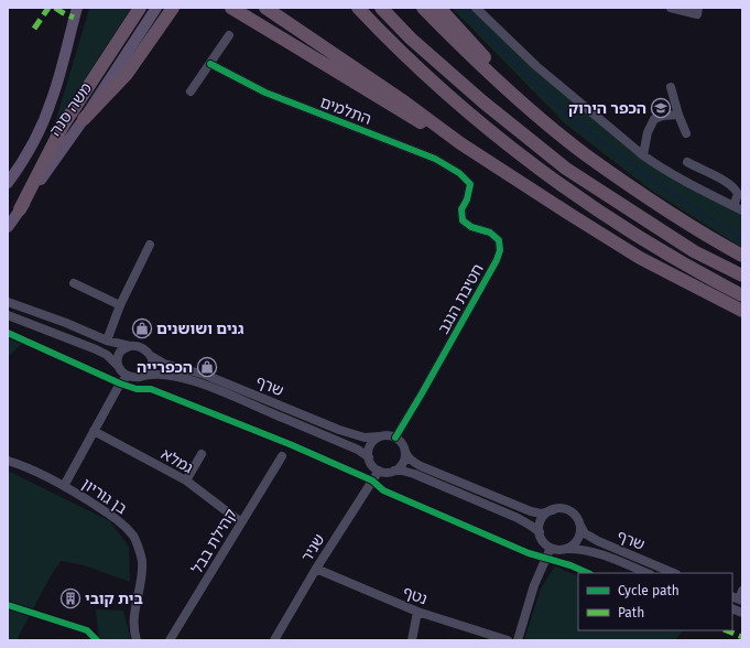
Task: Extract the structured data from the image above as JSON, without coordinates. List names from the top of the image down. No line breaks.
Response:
{"streets":{"main road":["משה סנה"],"street":["התלמים","חטיבת הנגב","שרף","גמלא","בן גוריון","קהילת בבל","שניר","נטף"]},"crossings":[["התלמים","חטיבת הנגב"],["חטיבת הנגב","שרף"],["חטיבת הנגב","שניר"],["שרף","שניר"],["גמלא","קהילת בבל"],["שניר","נטף"]],"places":{"school or university":["הכפר הירוק"],"shop":["גנים ושושנים","הכפרייה"],"building":["בית קובי"]},"legend":["Cycle path","Path"]}
